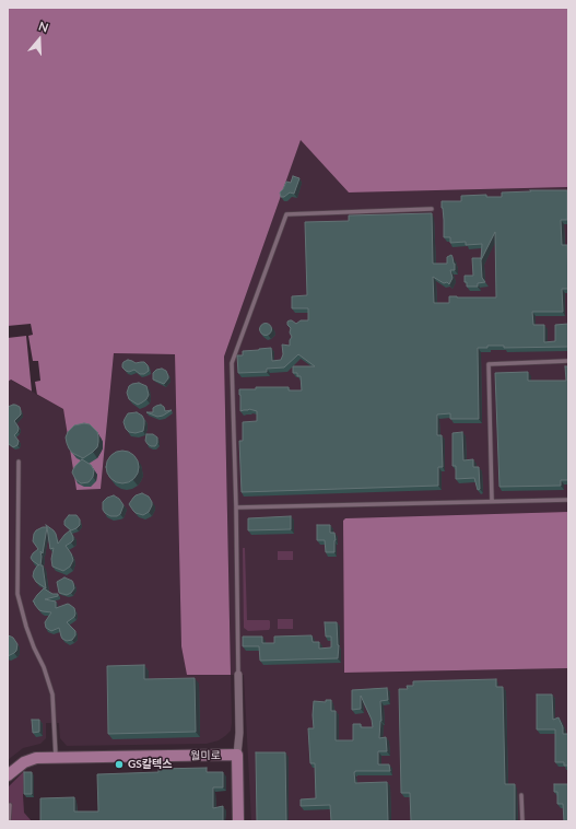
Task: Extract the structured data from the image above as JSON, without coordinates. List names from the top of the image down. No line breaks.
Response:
{"streets":{"main road":["월미로"]},"places":["GS칼텍스"],"north":"top"}
